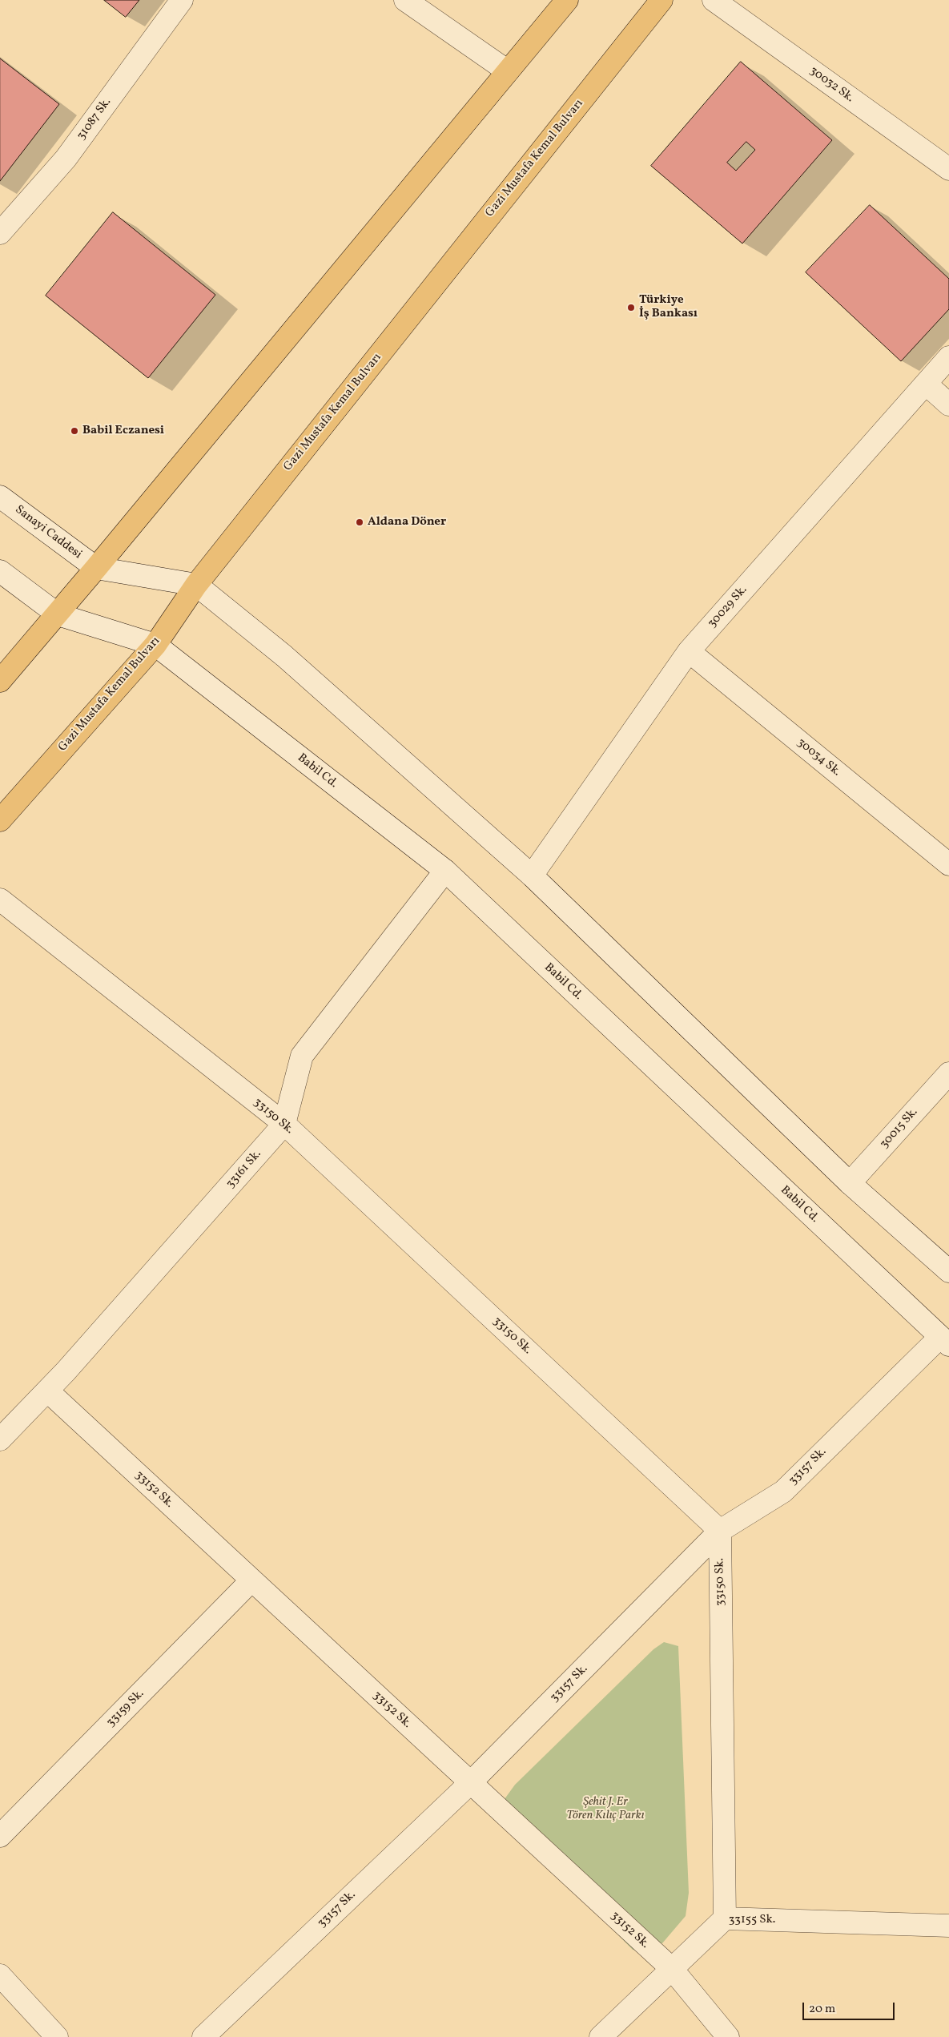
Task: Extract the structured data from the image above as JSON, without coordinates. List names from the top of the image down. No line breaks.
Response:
{"streets":{"highway":["Gazi Mustafa Kemal Bulvarı"],"street":["30032 Sk.","31087 Sk.","Sanayi Caddesi","30029 Sk.","30034 Sk.","Babil Cd.","33150 Sk.","30015 Sk.","33161 Sk.","33157 Sk.","33152 Sk.","33159 Sk.","33155 Sk."]},"crossings":[["Gazi Mustafa Kemal Bulvarı","Babil Cd."],["30029 Sk.","30034 Sk."],["Babil Cd.","33161 Sk."],["Babil Cd.","33157 Sk."],["33150 Sk.","33161 Sk."],["33150 Sk.","33157 Sk."],["33150 Sk.","33155 Sk."],["33161 Sk.","33152 Sk."],["33157 Sk.","33152 Sk."],["33152 Sk.","33159 Sk."],["33152 Sk.","33155 Sk."]],"parks":["Şehit J. Er Tören Kılıç Parkı"],"places":["Türkiye İş Bankası","Babil Eczanesi","Aldana Döner"],"scale_bar":"20 m"}
